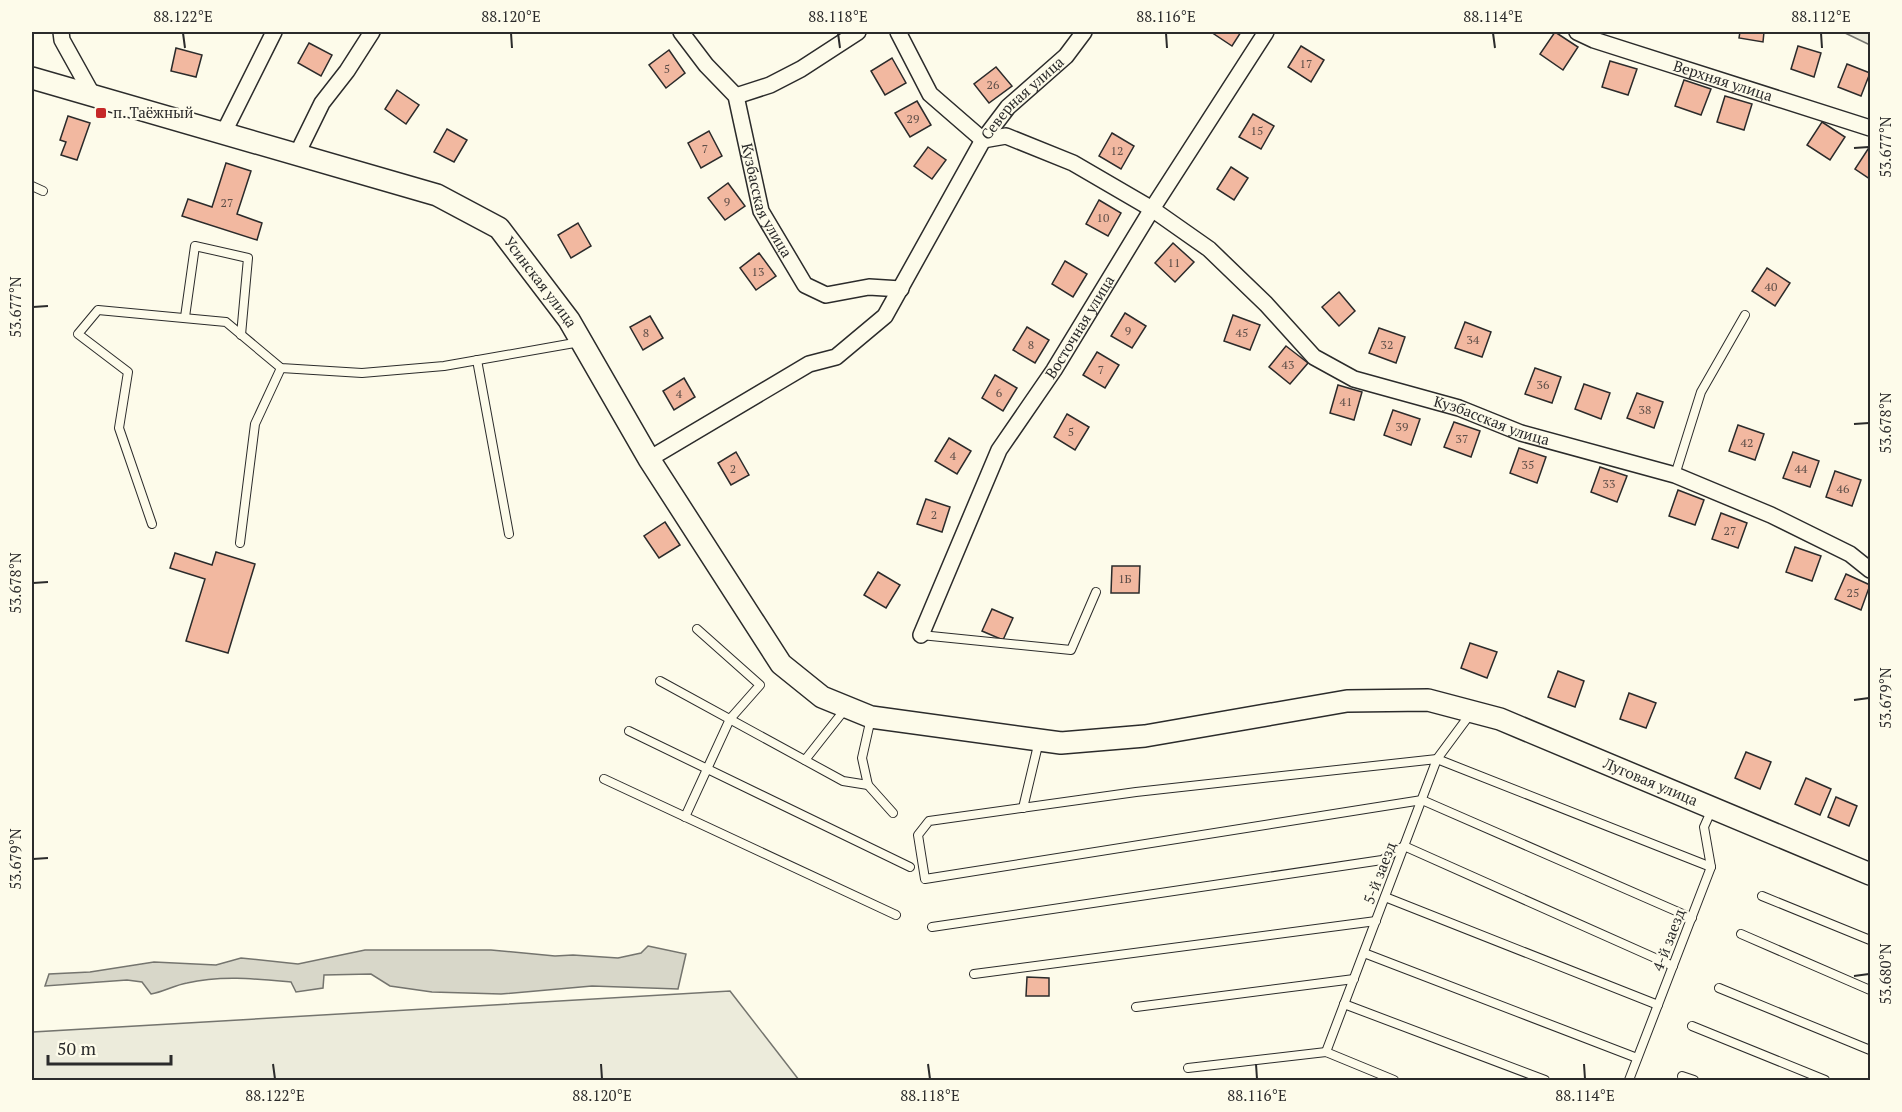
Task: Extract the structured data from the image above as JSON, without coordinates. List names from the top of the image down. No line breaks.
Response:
{"streets":{"street":["Верхняя улица","Северная улица","Кузбасская улица","Усинская улица","Восточная улица","Луговая улица"],"lane":["5-й заезд","4-й заезд"]},"crossings":[["Северная улица","Кузбасская улица"],["Кузбасская улица","Восточная улица"],["Усинская улица","Луговая улица"],["Луговая улица","5-й заезд"]],"places":{"transit":["п. Таёжный"]},"house_numbers":["17","5","26","29","15","7","12","9","27","10","11","13","40","9","8","45","34","8","32","43","7","36","6","4","41","38","39","5","37","42","4","35","2","44","33","46","2","27","1Б","25"],"scale_bar":"50 m","coordinates":["88.122°E","88.120°E","88.118°E","88.116°E","88.114°E","88.112°E","53.677°N","53.678°N","53.679°N","53.680°N"]}
